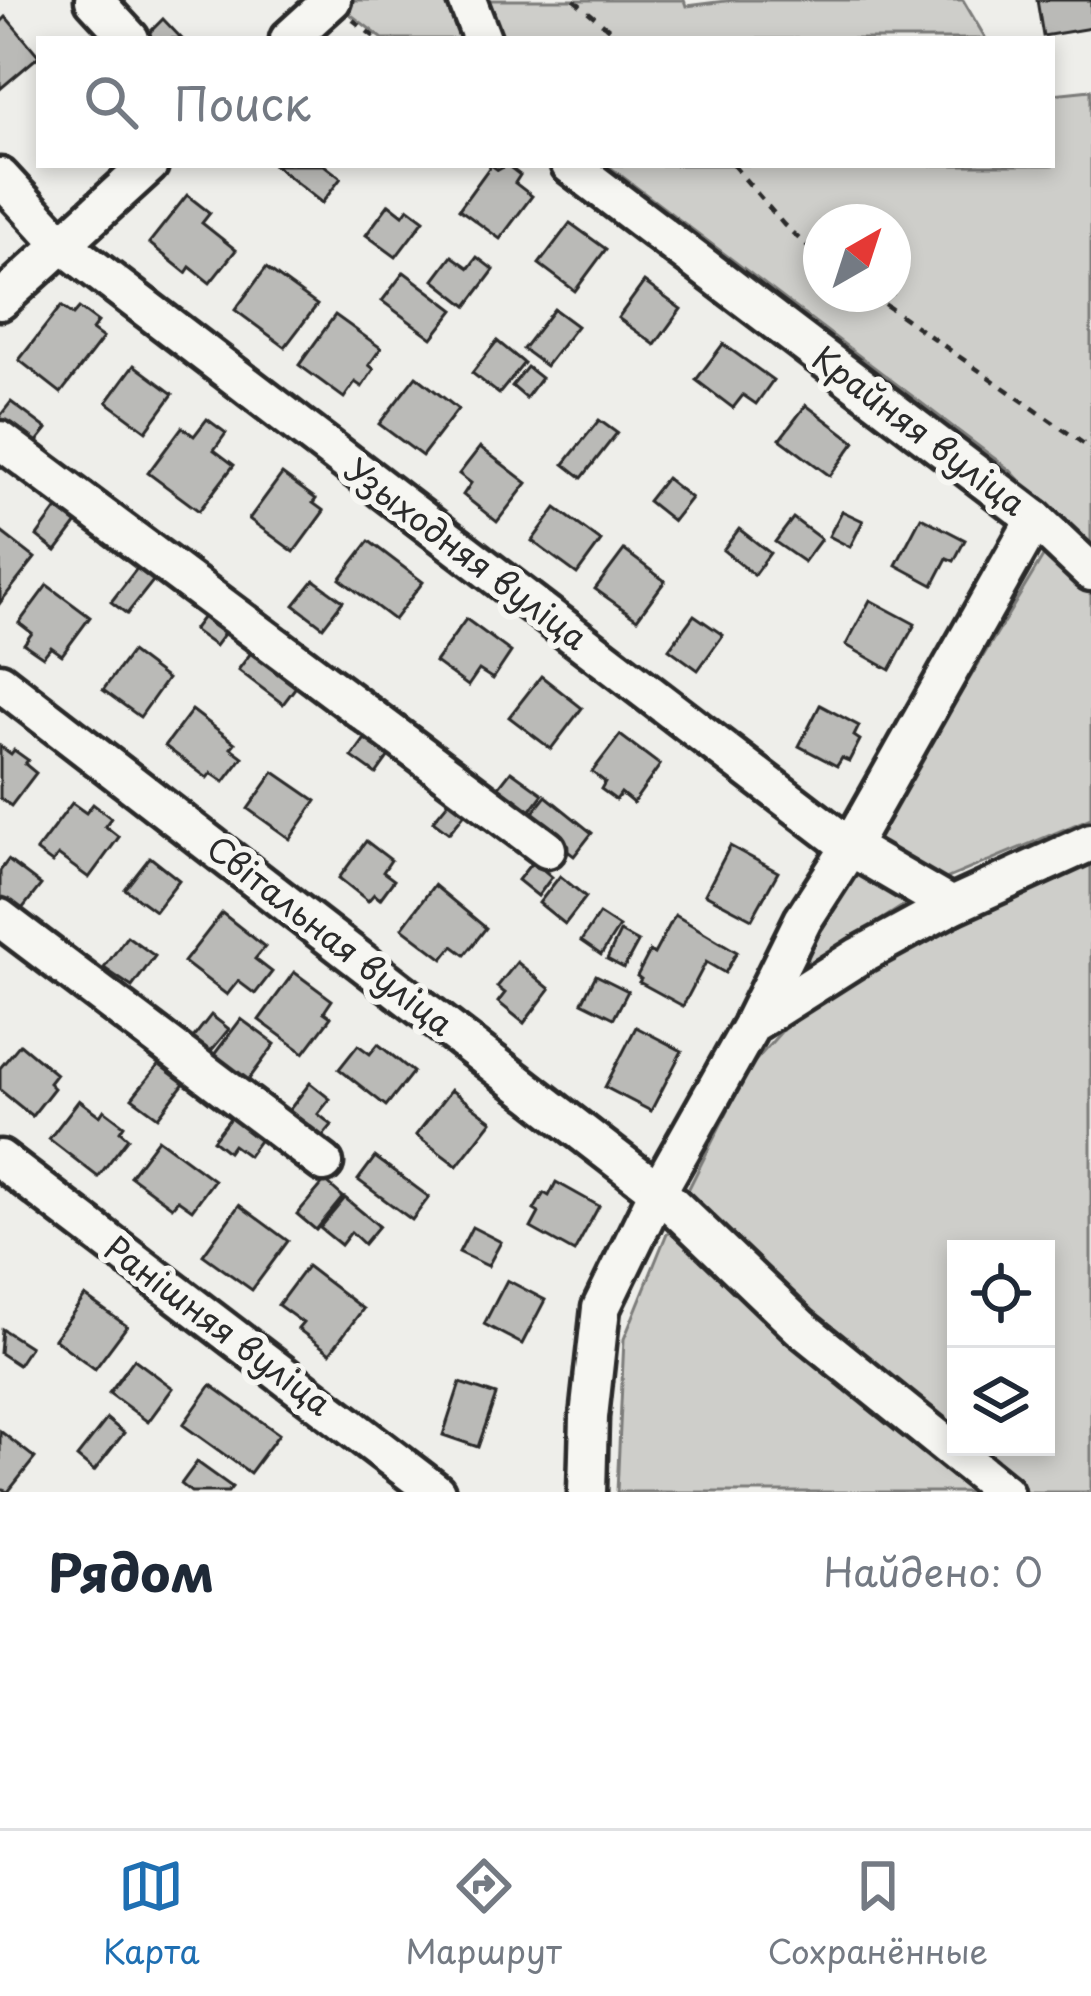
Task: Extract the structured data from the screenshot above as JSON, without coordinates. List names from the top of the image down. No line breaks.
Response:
{"streets":{"street":["Крайняя вуліца","Узыходняя вуліца","Світальная вуліца","Ранішняя вуліца"]},"north":"top right","page":{"search":"Поиск","heading":["Рядом","Найдено: 0"],"nav":["Карта","Маршрут","Сохранённые"]}}
